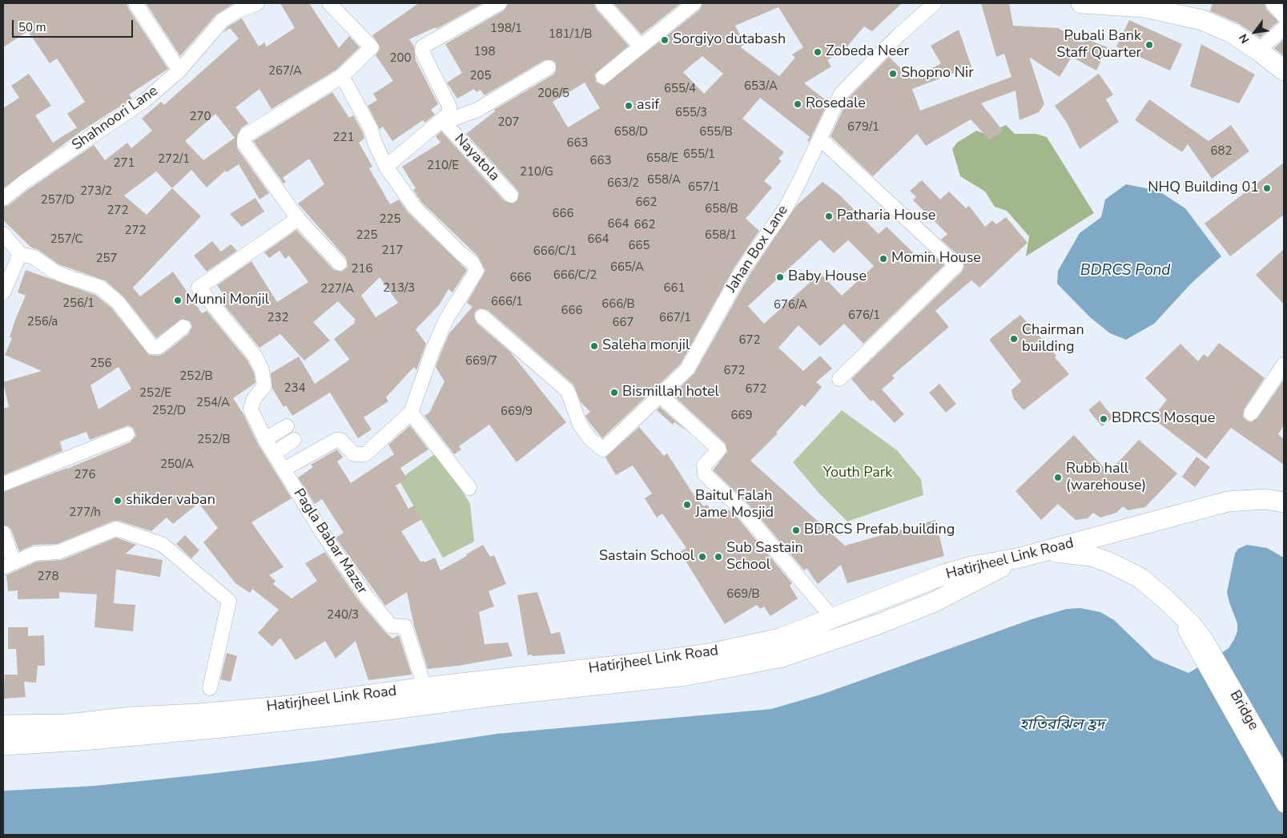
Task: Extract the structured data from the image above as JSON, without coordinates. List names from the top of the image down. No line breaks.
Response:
{"streets":{"main road":["Hatirjheel Link Road","Bridge"],"street":["Shahnoori Lane","Nayatola","Jahan Box Lane","Pagla Babar Mazer"]},"crossings":[["Pagla Babar Mazer","Hatirjheel Link Road"],["Hatirjheel Link Road","Bridge"]],"water":["BDRCS Pond","হাতিরঝিল হ্রদ"],"parks":["Youth Park"],"places":["Sorgiyo dutabash","Pubali Bank Staff Quarter","Zobeda Neer","Shopno Nir","Rosedale","asif","NHQ Building 01","Patharia House","Momin House","Baby House","Munni Monjil","Chairman building","Saleha monjil","Bismillah hotel","BDRCS Mosque","Rubb hall (warehouse)","shikder vaban","Baitul Falah Jame Mosjid","BDRCS Prefab building","Sastain School","Sub Sastain School"],"house_numbers":["198/1","181/1/B","198","200","267/A","205","653/A","655/4","206/5","655/3","270","207","679/1","658/D","655/B","221","663","682","655/1","658/E","272/1","663","271","210/E","210/G","658/A","663/2","657/1","273/2","257/D","662","658/B","272","666","225","664","662","272","225","658/1","257/C","664","665","217","666/C/1","257","665/A","216","666/C/2","666","213/3","661","227/A","666/1","256/1","666/B","676/A","666","676/1","232","667/1","256/a","667","672","669/7","256","672","252/B","234","672","252/E","254/A","252/D","669/9","669","252/B","250/A","276","277/h","278","669/B","240/3"],"scale_bar":"50 m","north":"bottom left"}
